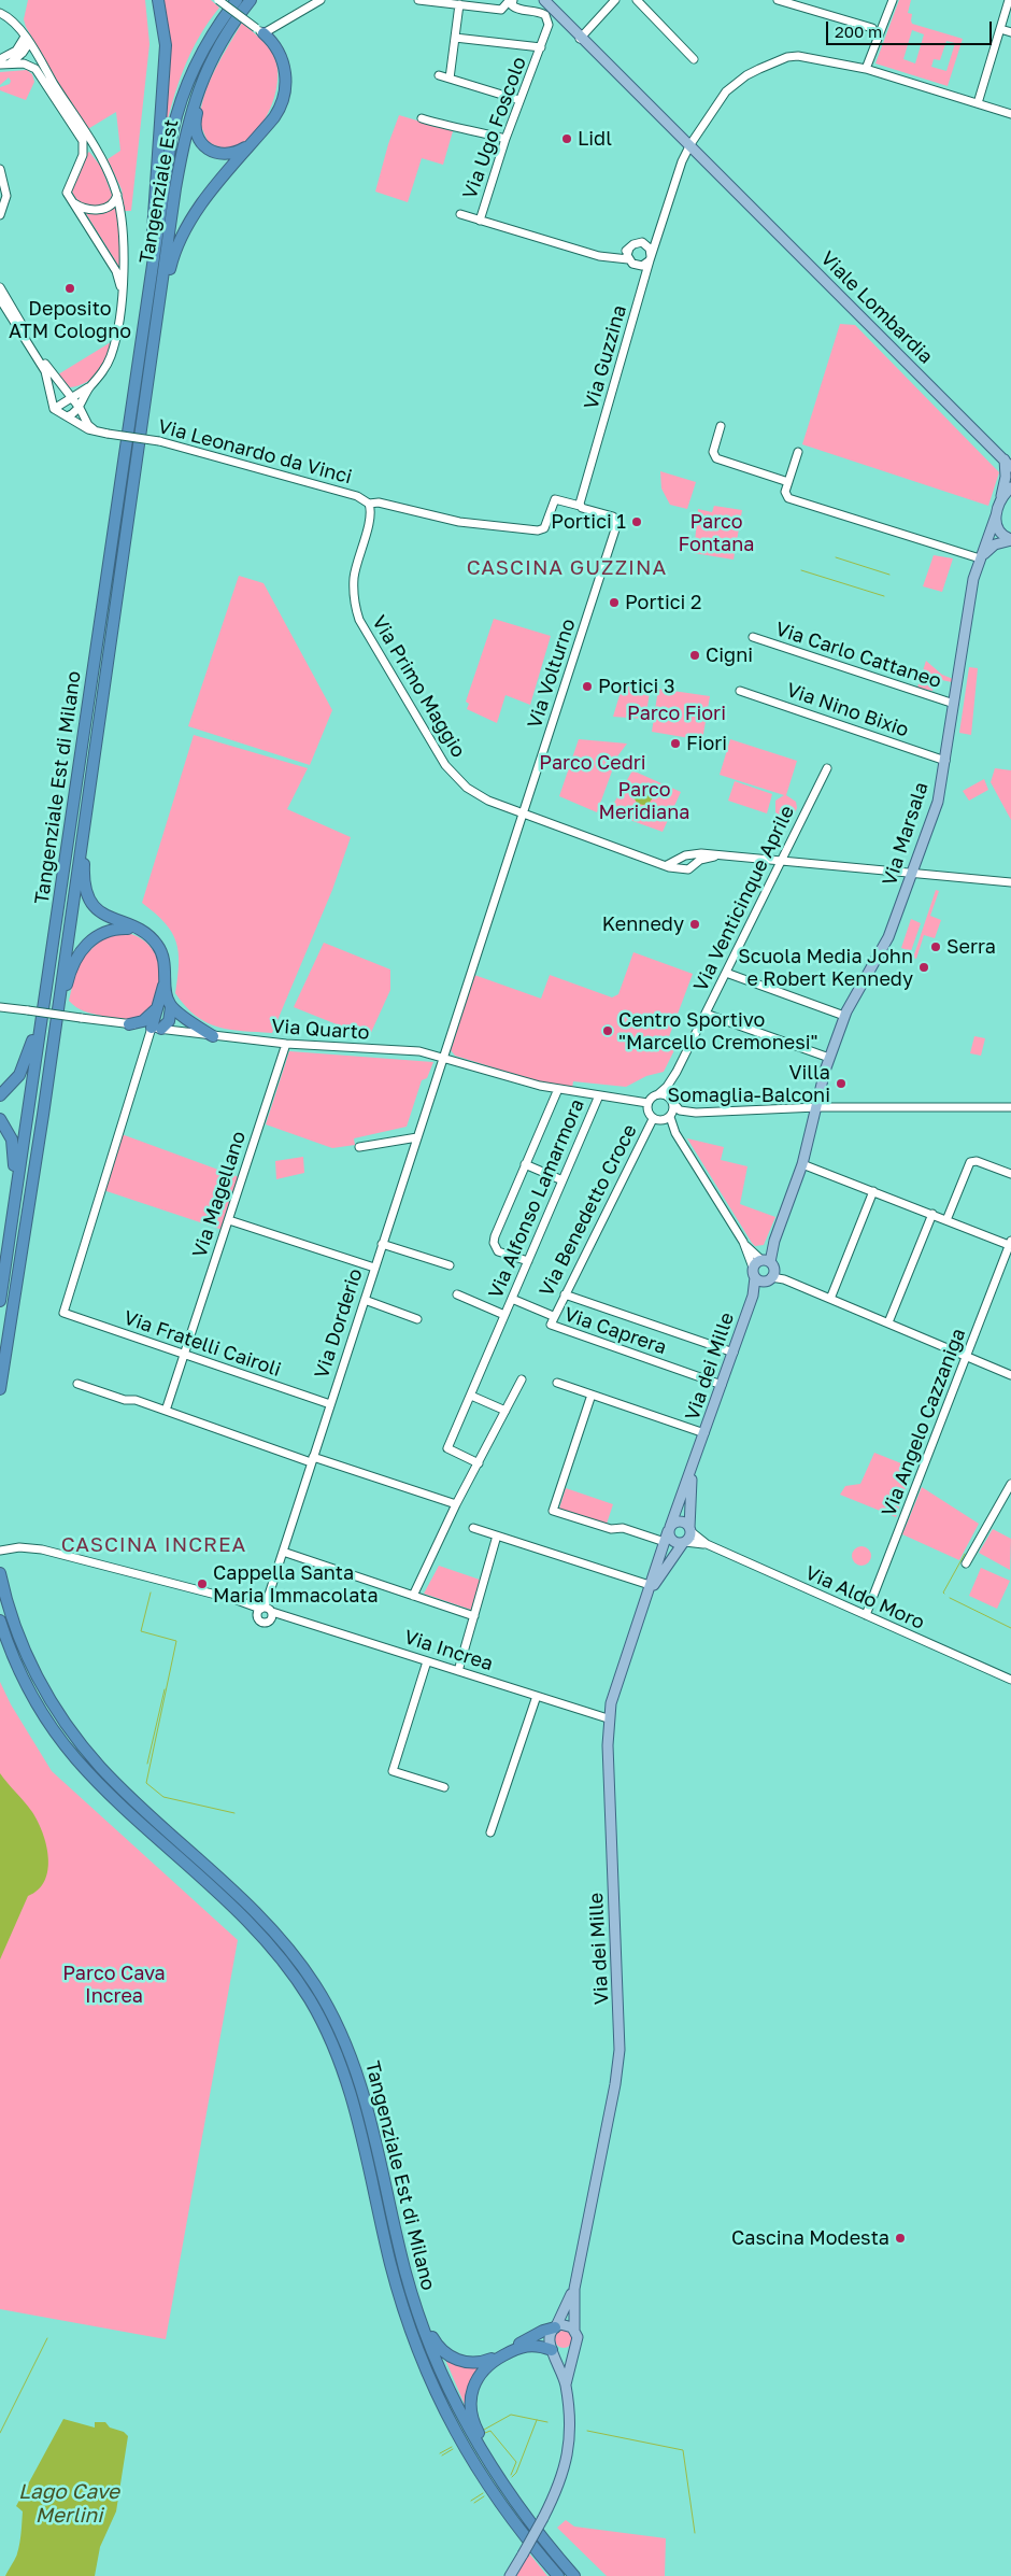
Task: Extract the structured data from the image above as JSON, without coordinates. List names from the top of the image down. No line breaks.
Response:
{"streets":{"highway":["Tangenziale Est","Tangenziale Est di Milano"],"main road":["Viale Lombardia","Via Marsala","Via dei Mille"],"street":["Via Ugo Foscolo","Via Guzzina","Via Leonardo da Vinci","Via Carlo Cattaneo","Via Volturno","Via Primo Maggio","Via Nino Bixio","Via Venticinque Aprile","Via Quarto","Via Magellano","Via Alfonso Lamarmora","Via Benedetto Croce","Via Dorderio","Via Caprera","Via Fratelli Cairoli","Via Angelo Cazzaniga","Via Aldo Moro","Via Increa"]},"crossings":[["Tangenziale Est","Tangenziale Est di Milano"],["Viale Lombardia","Via Guzzina"],["Viale Lombardia","Via Marsala"],["Via Guzzina","Via Leonardo da Vinci"],["Via Guzzina","Via Volturno"],["Via Leonardo da Vinci","Via Volturno"],["Via Leonardo da Vinci","Via Primo Maggio"],["Via Carlo Cattaneo","Via Marsala"],["Via Volturno","Via Primo Maggio"],["Via Volturno","Via Quarto"],["Via Volturno","Via Dorderio"],["Via Nino Bixio","Via Marsala"],["Via Marsala","Via dei Mille"],["Via Venticinque Aprile","Via Quarto"],["Via Venticinque Aprile","Via Benedetto Croce"],["Via Quarto","Via Magellano"],["Via Quarto","Via Alfonso Lamarmora"],["Via Quarto","Via Benedetto Croce"],["Via Quarto","Via Dorderio"],["Via Quarto","Via Fratelli Cairoli"],["Via Magellano","Via Fratelli Cairoli"],["Via Alfonso Lamarmora","Via Caprera"],["Via Benedetto Croce","Via Caprera"],["Via Dorderio","Via Fratelli Cairoli"],["Via Dorderio","Via Increa"],["Via Caprera","Via dei Mille"],["Via dei Mille","Via Aldo Moro"],["Via dei Mille","Via Increa"],["Via Angelo Cazzaniga","Via Aldo Moro"]],"districts":["CASCINA GUZZINA","CASCINA INCREA"],"water":["Lago Cave Merlini"],"parks":["Parco Fontana","Parco Fiori","Parco Cedri","Parco Meridiana","Parco Cava Increa"],"places":["Lidl","Deposito ATM Cologno","Portici 1","Portici 2","Cigni","Portici 3","Fiori","Kennedy","Serra","Scuola Media John e Robert Kennedy","Centro Sportivo \"Marcello Cremonesi\"","Villa Somaglia-Balconi","Cappella Santa Maria Immacolata","Cascina Modesta"],"scale_bar":"200 m"}
